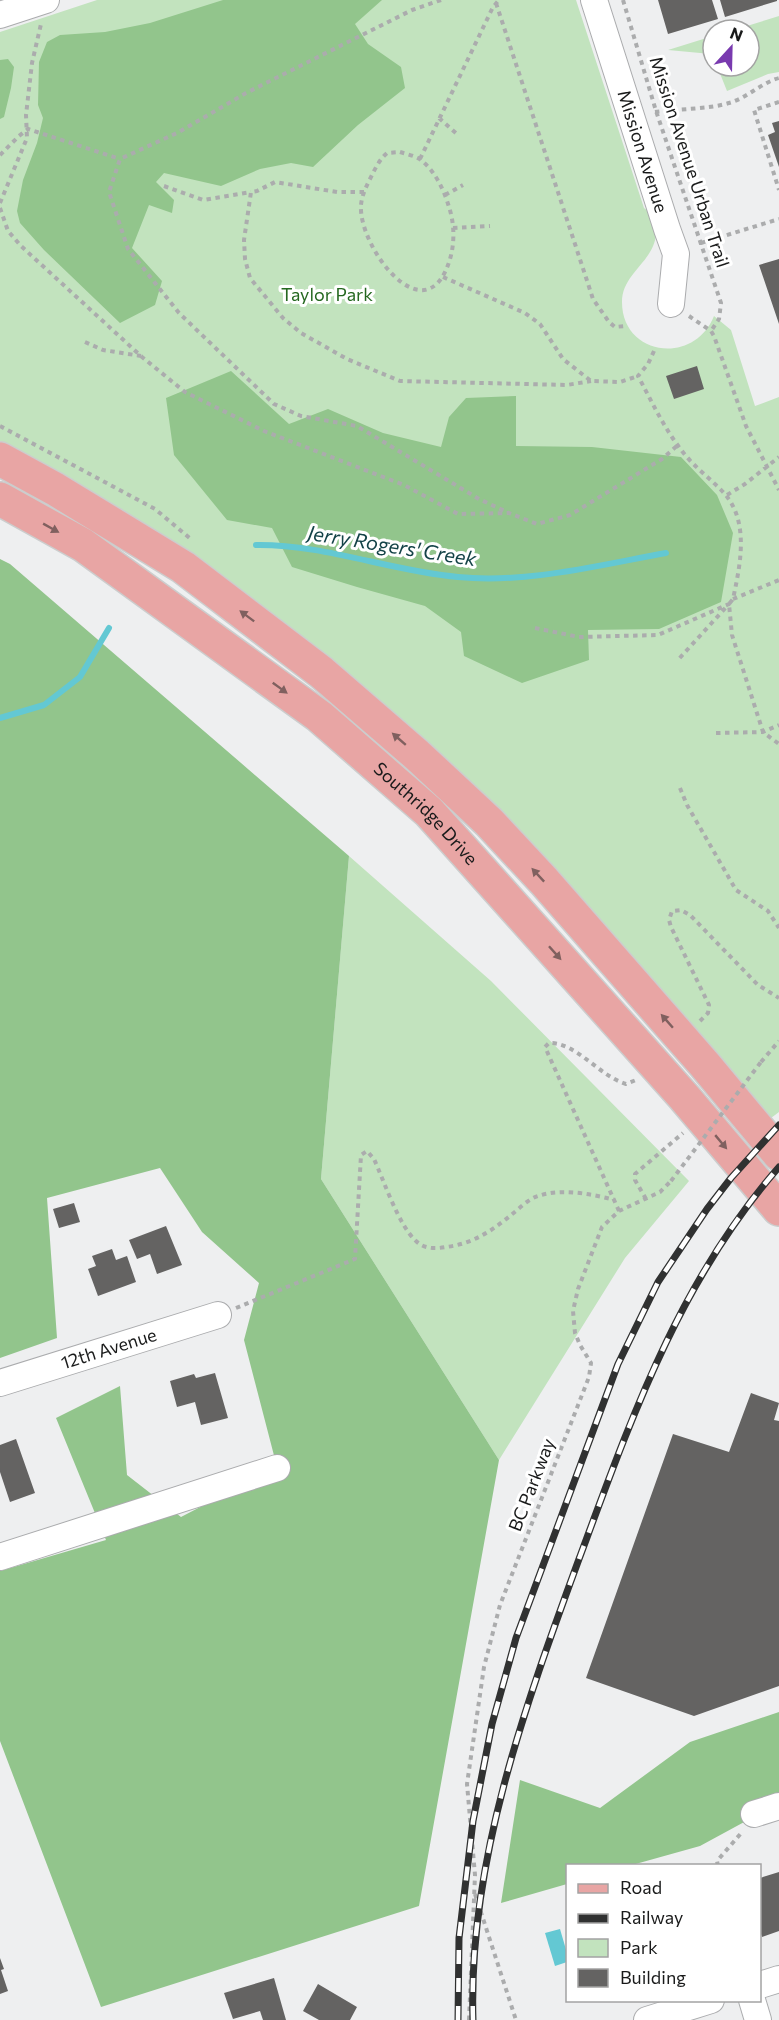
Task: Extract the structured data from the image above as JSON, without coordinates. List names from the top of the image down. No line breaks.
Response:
{"streets":{"main road":["Southridge Drive"],"street":["Mission Avenue","12th Avenue"],"path":["Mission Avenue Urban Trail","BC Parkway"]},"water":["Jerry Rogers' Creek"],"parks":["Taylor Park"],"legend":["Road","Railway","Park","Building"],"north":"top"}
